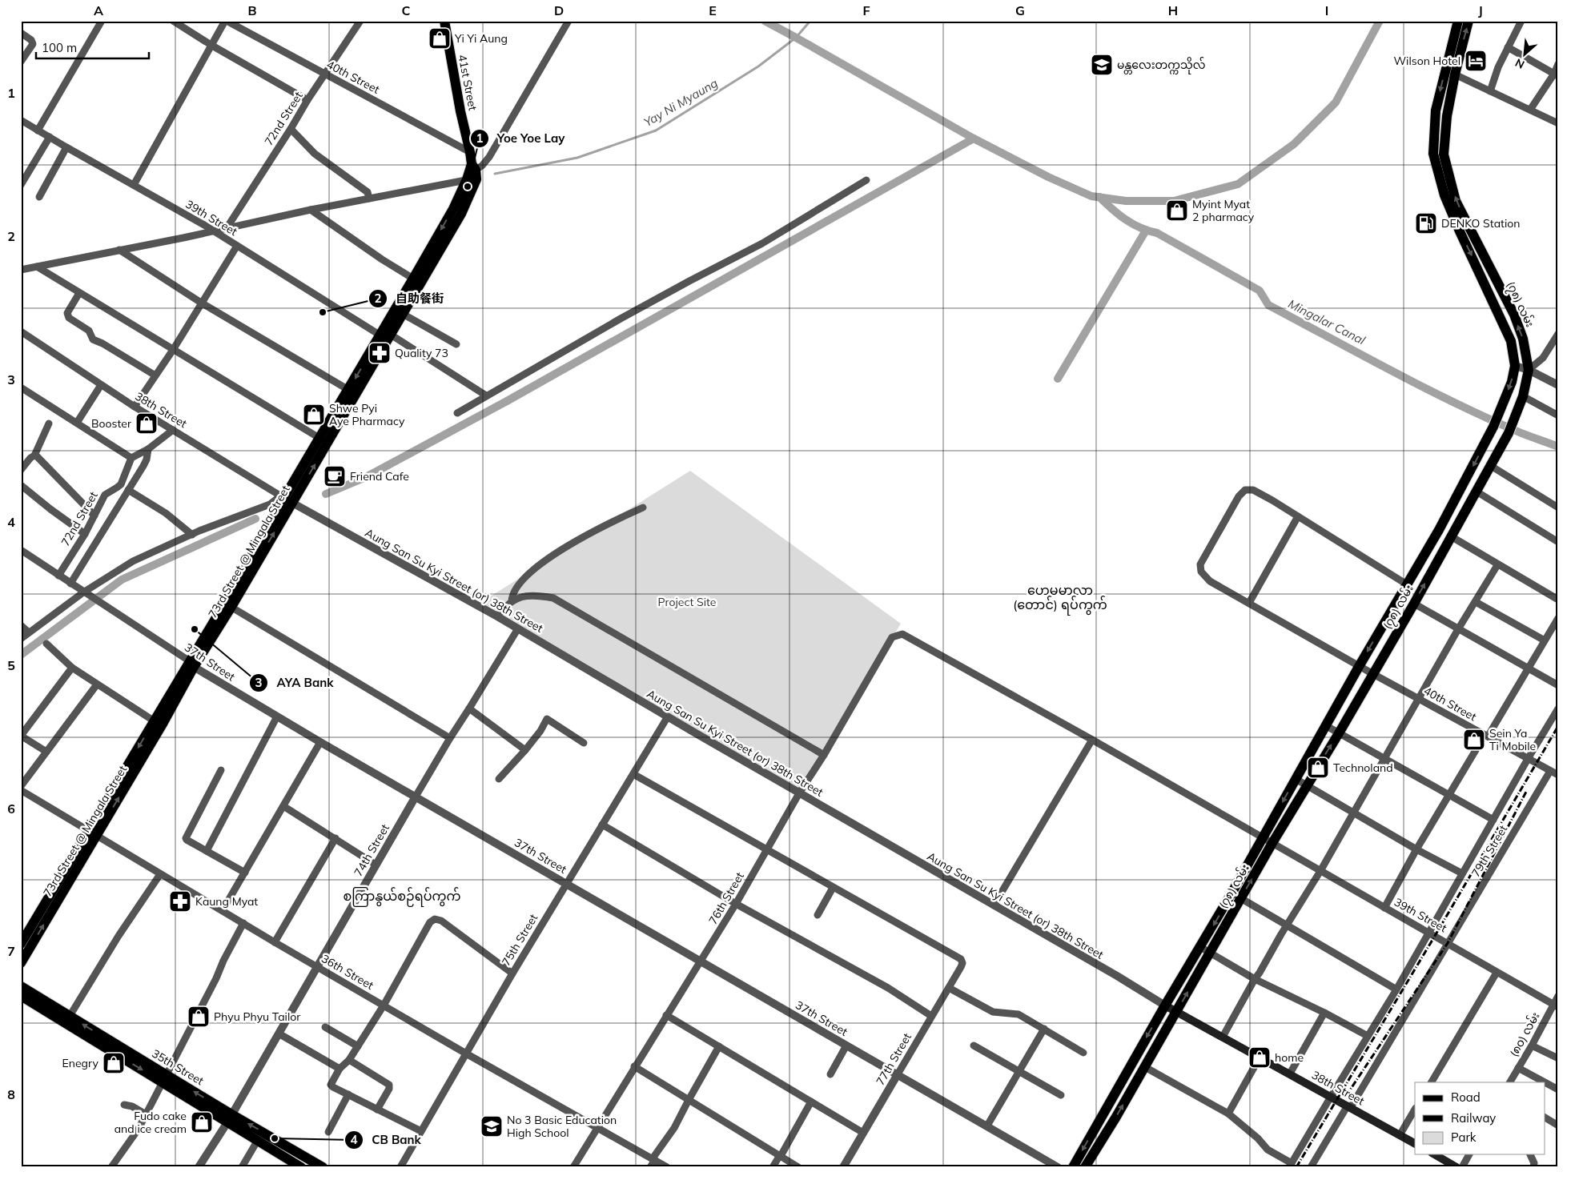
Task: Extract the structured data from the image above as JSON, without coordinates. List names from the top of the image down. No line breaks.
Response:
{"streets":{"main road":["41st Street","(၇၈) လမ်း","38th Street","73rd Street @ Mingala Street","35th Street"],"street":["40th Street","72nd Street","39th Street","Aung San Su Kyi Street (or) 38th Street","37th Street","74th Street","79th Street","76th Street","75th Street","36th Street","(၈၀) လမ်း","77th Street"]},"crossings":[["40th Street","41st Street"],["40th Street","72nd Street"],["40th Street","(၇၈) လမ်း"],["40th Street","79th Street"],["41st Street","73rd Street @ Mingala Street"],["72nd Street","37th Street"],["39th Street","(၇၈) လမ်း"],["39th Street","73rd Street @ Mingala Street"],["39th Street","79th Street"],["39th Street","76th Street"],["39th Street","(၈၀) လမ်း"],["(၇၈) လမ်း","38th Street"],["(၇၈) လမ်း","Aung San Su Kyi Street (or) 38th Street"],["38th Street","73rd Street @ Mingala Street"],["38th Street","Aung San Su Kyi Street (or) 38th Street"],["38th Street","79th Street"],["73rd Street @ Mingala Street","Aung San Su Kyi Street (or) 38th Street"],["73rd Street @ Mingala Street","37th Street"],["73rd Street @ Mingala Street","36th Street"],["Aung San Su Kyi Street (or) 38th Street","74th Street"],["Aung San Su Kyi Street (or) 38th Street","76th Street"],["Aung San Su Kyi Street (or) 38th Street","75th Street"],["37th Street","74th Street"],["37th Street","76th Street"],["37th Street","75th Street"],["37th Street","77th Street"],["74th Street","36th Street"],["74th Street","35th Street"],["76th Street","36th Street"],["75th Street","36th Street"]],"districts":["ဟေမမာလာ (တောင်) ရပ်ကွက်","စကြာနွယ်စဉ်ရပ်ကွက်"],"water":["Yay Ni Myaung","Mingalar Canal"],"parks":["Project Site"],"places":{"shop":["Yi Yi Aung","Myint Myat 2 pharmacy","Shwe Pyi Aye Pharmacy","Booster","Sein Ya Ti Mobile","Technoland","Phyu Phyu Tailor","home","Enegry","Fudo cake and ice cream"],"hotel":["Wilson Hotel"],"school or university":["မန္တလေးတက္ကသိုလ်","No 3 Basic Education High School"],"other":["Yoe Yoe Lay","自助餐街","AYA Bank","CB Bank"],"fuel station":["DENKO Station"],"pharmacy":["Quality 73","Kaung Myat"],"cafe":["Friend Cafe"]},"legend":["Road","Railway","Park"],"scale_bar":"100 m","north":"bottom left","grid":{"columns":["A","B","C","D","E","F","G","H","I","J"],"rows":["1","2","3","4","5","6","7","8"]}}
